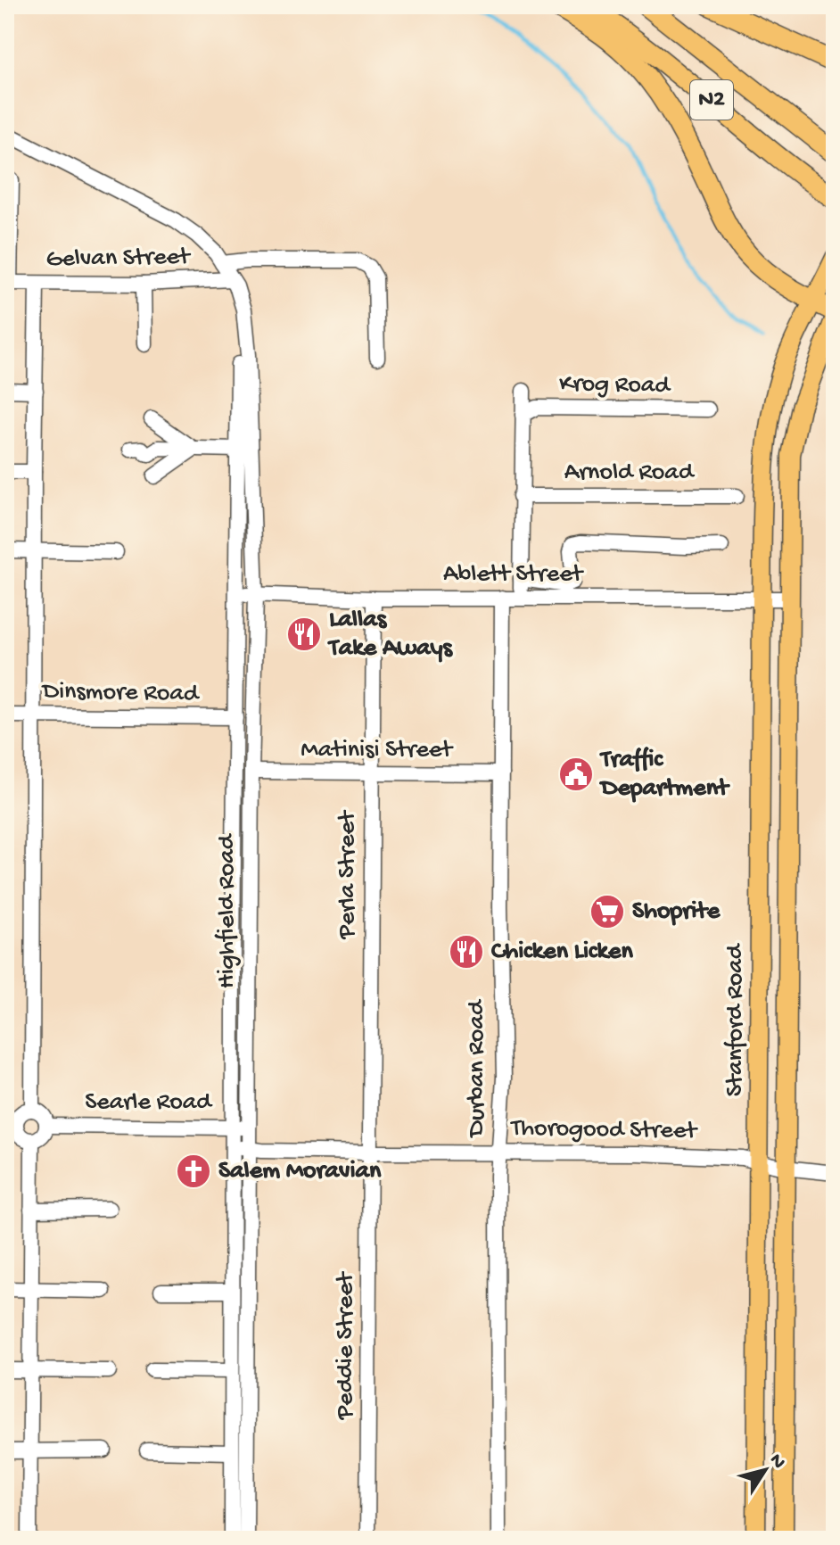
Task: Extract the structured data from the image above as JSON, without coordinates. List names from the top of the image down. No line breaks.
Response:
{"streets":{"highway":["N2"],"main road":["Stanford Road"],"street":["Gelvan Street","Krog Road","Arnold Road","Ablett Street","Dinsmore Road","Matinisi Street","Perla Street","Highfield Road","Durban Road","Searle Road","Thorogood Street","Peddie Street"]},"crossings":[["Gelvan Street","Highfield Road"],["Ablett Street","Perla Street"],["Ablett Street","Highfield Road"],["Ablett Street","Stanford Road"],["Ablett Street","Durban Road"],["Dinsmore Road","Highfield Road"],["Matinisi Street","Perla Street"],["Matinisi Street","Highfield Road"],["Matinisi Street","Durban Road"],["Perla Street","Thorogood Street"],["Perla Street","Peddie Street"],["Highfield Road","Searle Road"],["Highfield Road","Thorogood Street"],["Stanford Road","Thorogood Street"],["Durban Road","Thorogood Street"],["Thorogood Street","Peddie Street"]],"places":{"restaurant":["Lallas Take Aways","Chicken Licken"],"public building":["Traffic Department"],"supermarket":["Shoprite"],"church":["Salem Moravian"]},"north":"top right"}
